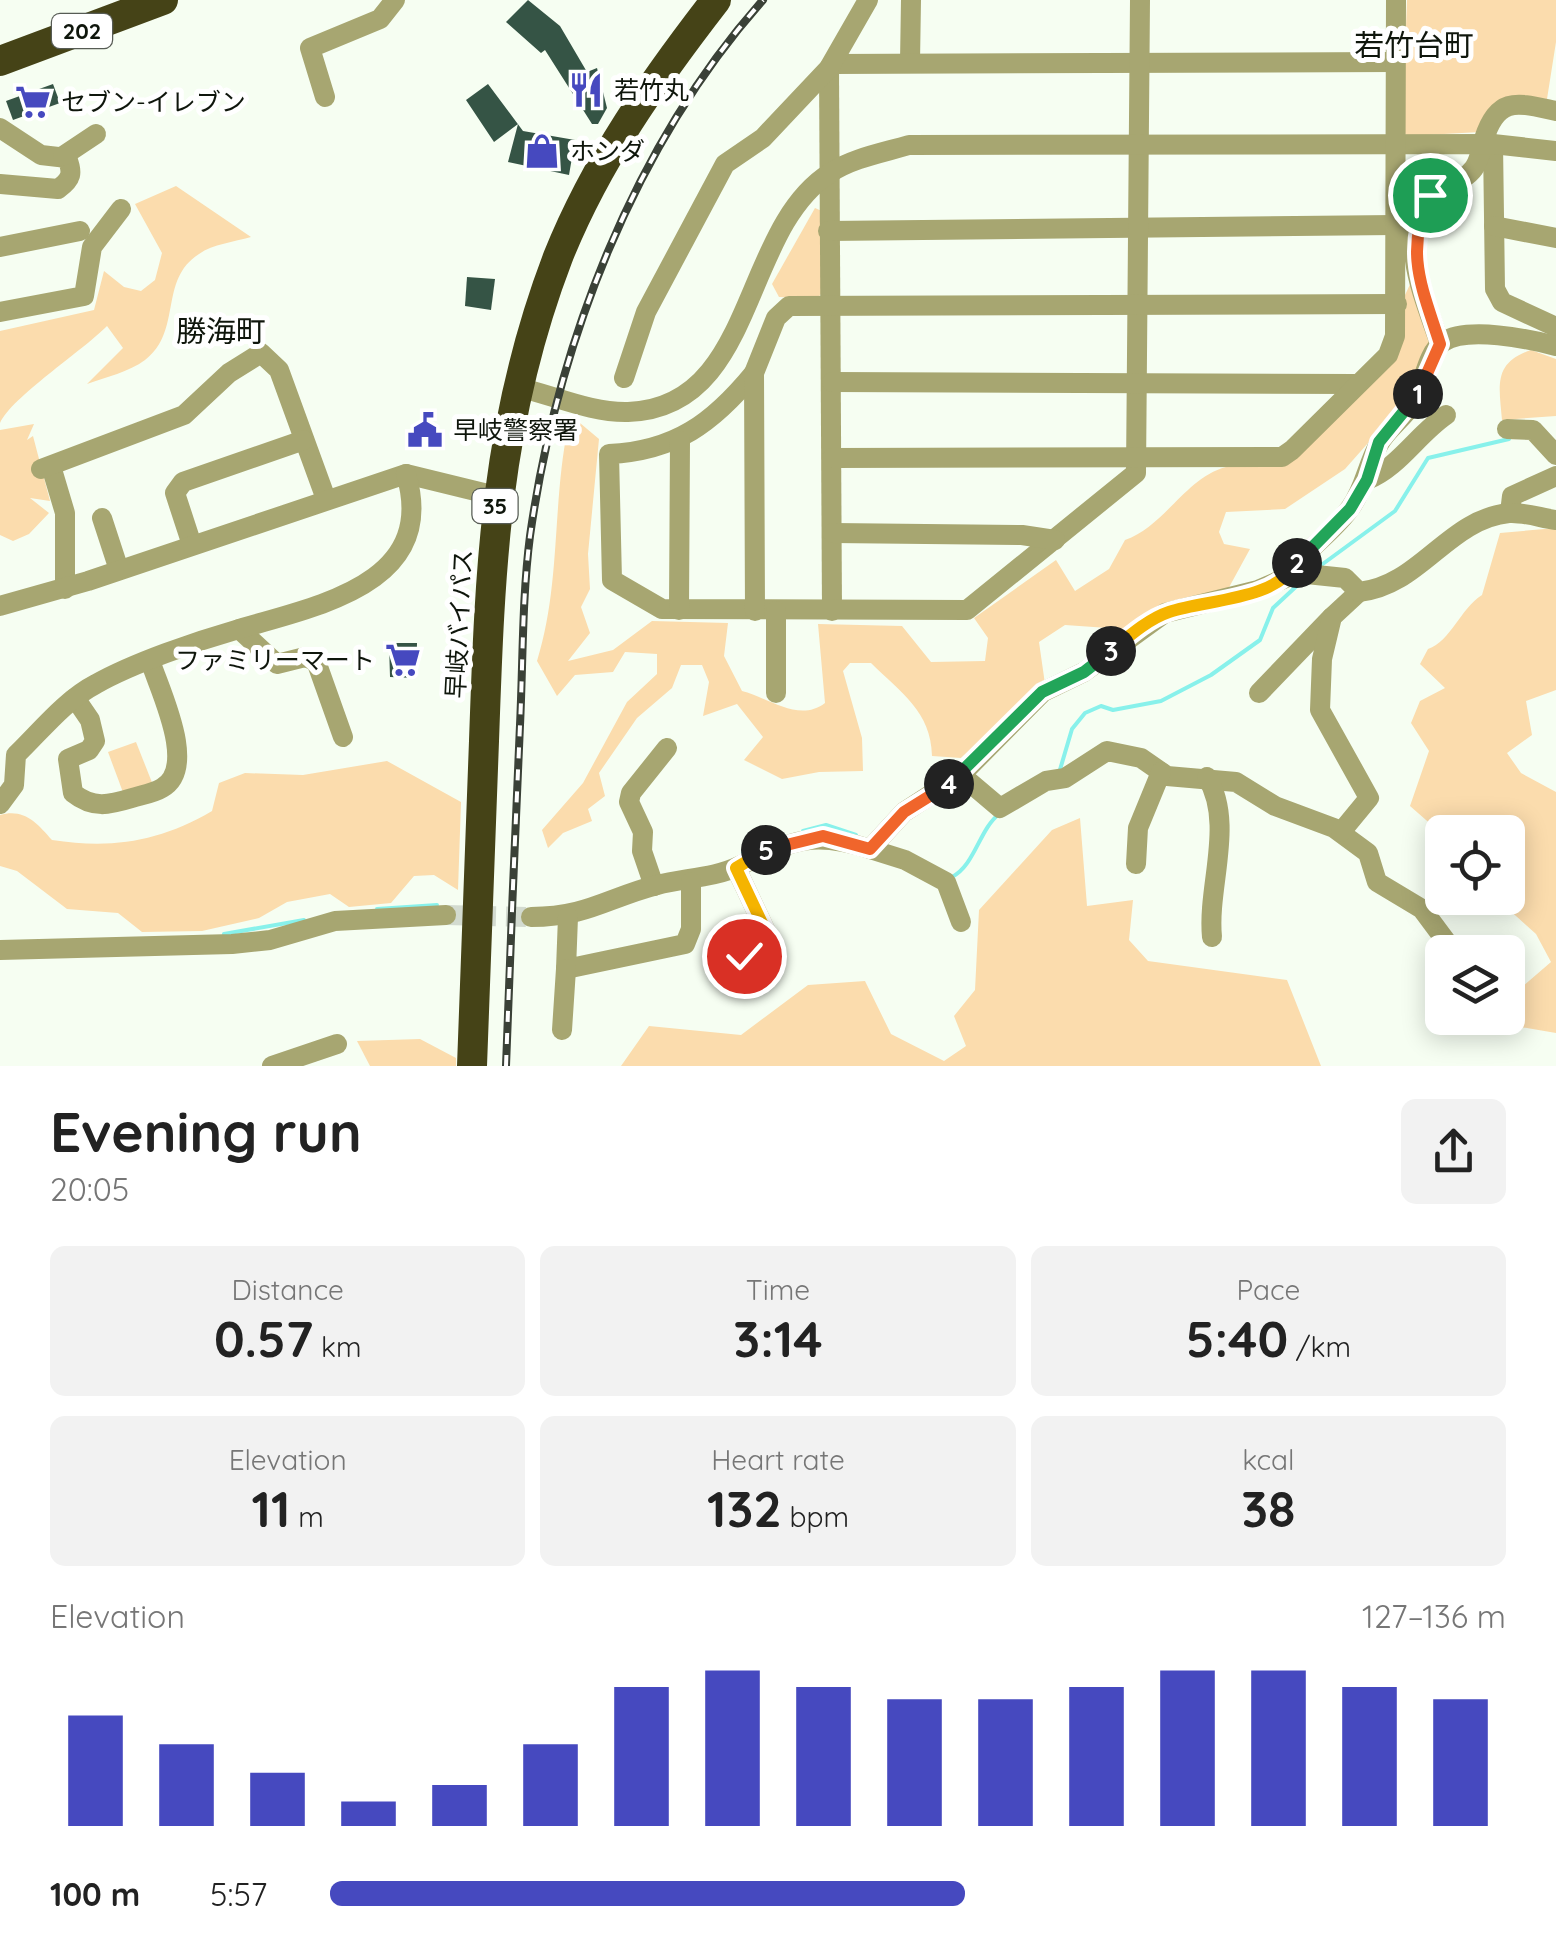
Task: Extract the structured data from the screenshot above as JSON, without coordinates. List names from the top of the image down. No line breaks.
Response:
{"streets":{"highway":["202","35","早岐バイパス"]},"districts":["若竹台町","勝海町"],"places":{"restaurant":["若竹丸"],"supermarket":["セブン-イレブン","ファミリーマート"],"shop":["ホンダ"],"public building":["早岐警察署"]},"page":{"pins":["1","2","3","4","5"],"heading":["Evening run","20:05"],"stats":[["Distance","0.57 km"],["Time","3:14"],["Pace","5:40 /km"],["Elevation","11 m"],["Heart rate","132 bpm"],["kcal","38"]],"chart":["Elevation","127–136 m"],"list":[{"name":"100 m","note":"5:57"}]}}
